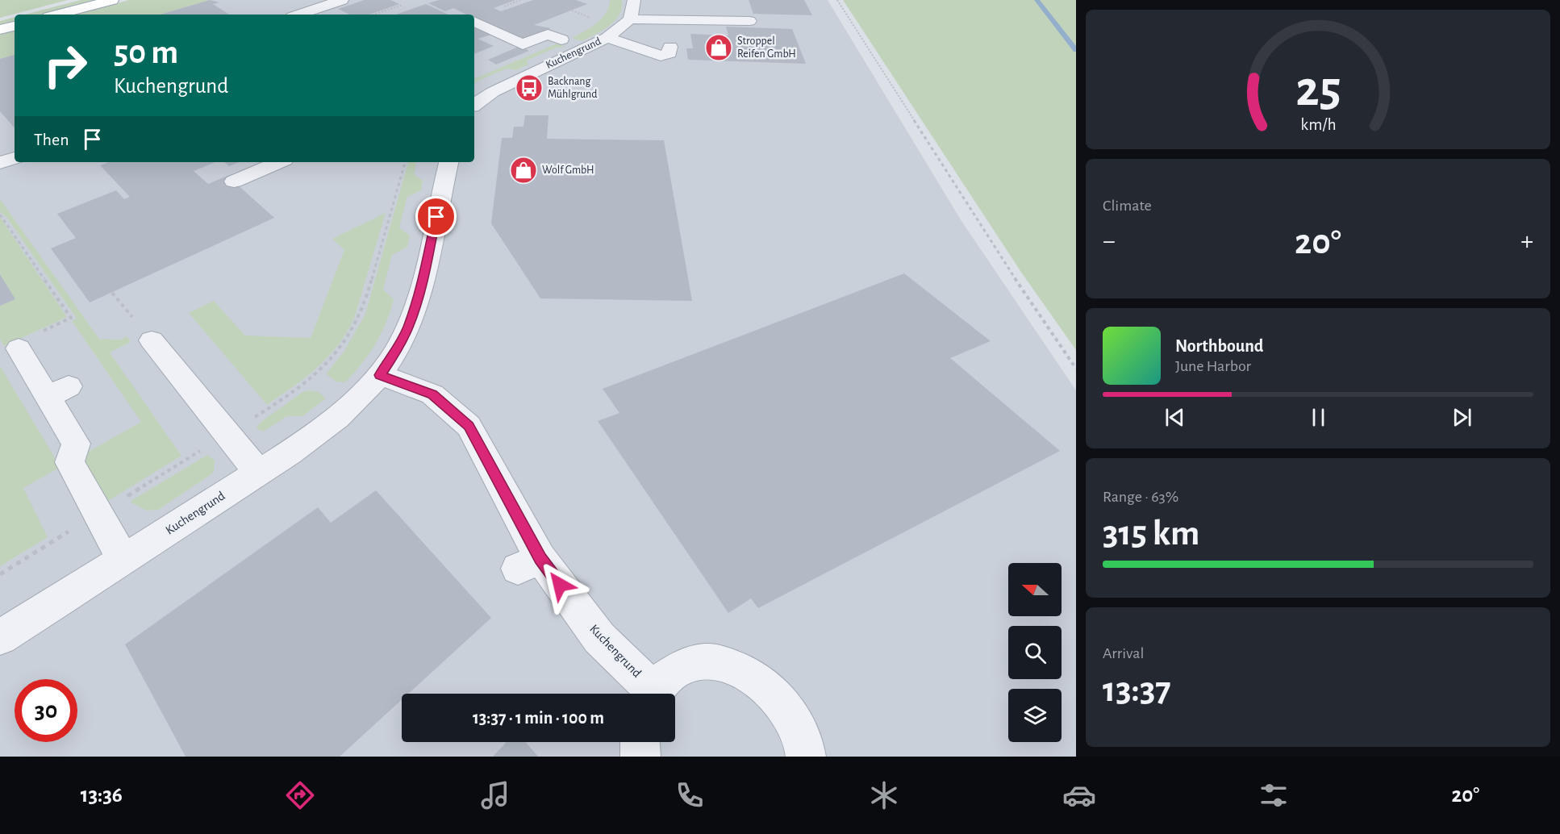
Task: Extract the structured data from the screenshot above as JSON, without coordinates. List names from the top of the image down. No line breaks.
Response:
{"streets":{"street":["Kuchengrund"]},"places":{"shop":["Stroppel Reifen GmbH","Wolf GmbH"],"bus stop":["Backnang Mühlgrund"]},"north":"left","page":{"turn":["50 m","Kuchengrund"],"then":"Then","tile":["Climate",["Range · 63%","315 km"],["Arrival","13:37"]],"heat":["−","20°","+"],"song":["Northbound","June Harbor"],"limit":"30","trip":"13:37 · 1 min · 100 m","tabs":["13:36","20°"],"gauge":["25","km/h"]}}
